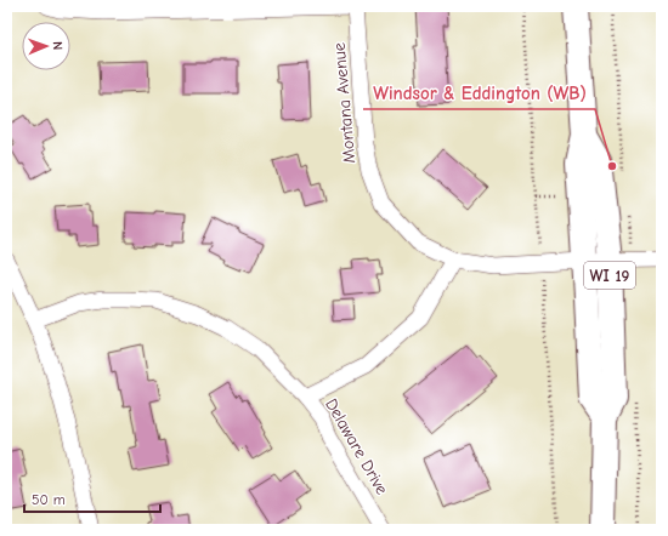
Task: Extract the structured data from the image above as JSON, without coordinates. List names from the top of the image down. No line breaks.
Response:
{"streets":{"main road":["WI 19"],"street":["Montana Avenue","Delaware Drive"]},"crossings":[["Montana Avenue","WI 19"]],"places":["Windsor & Eddington (WB)"],"scale_bar":"50 m","north":"right"}
